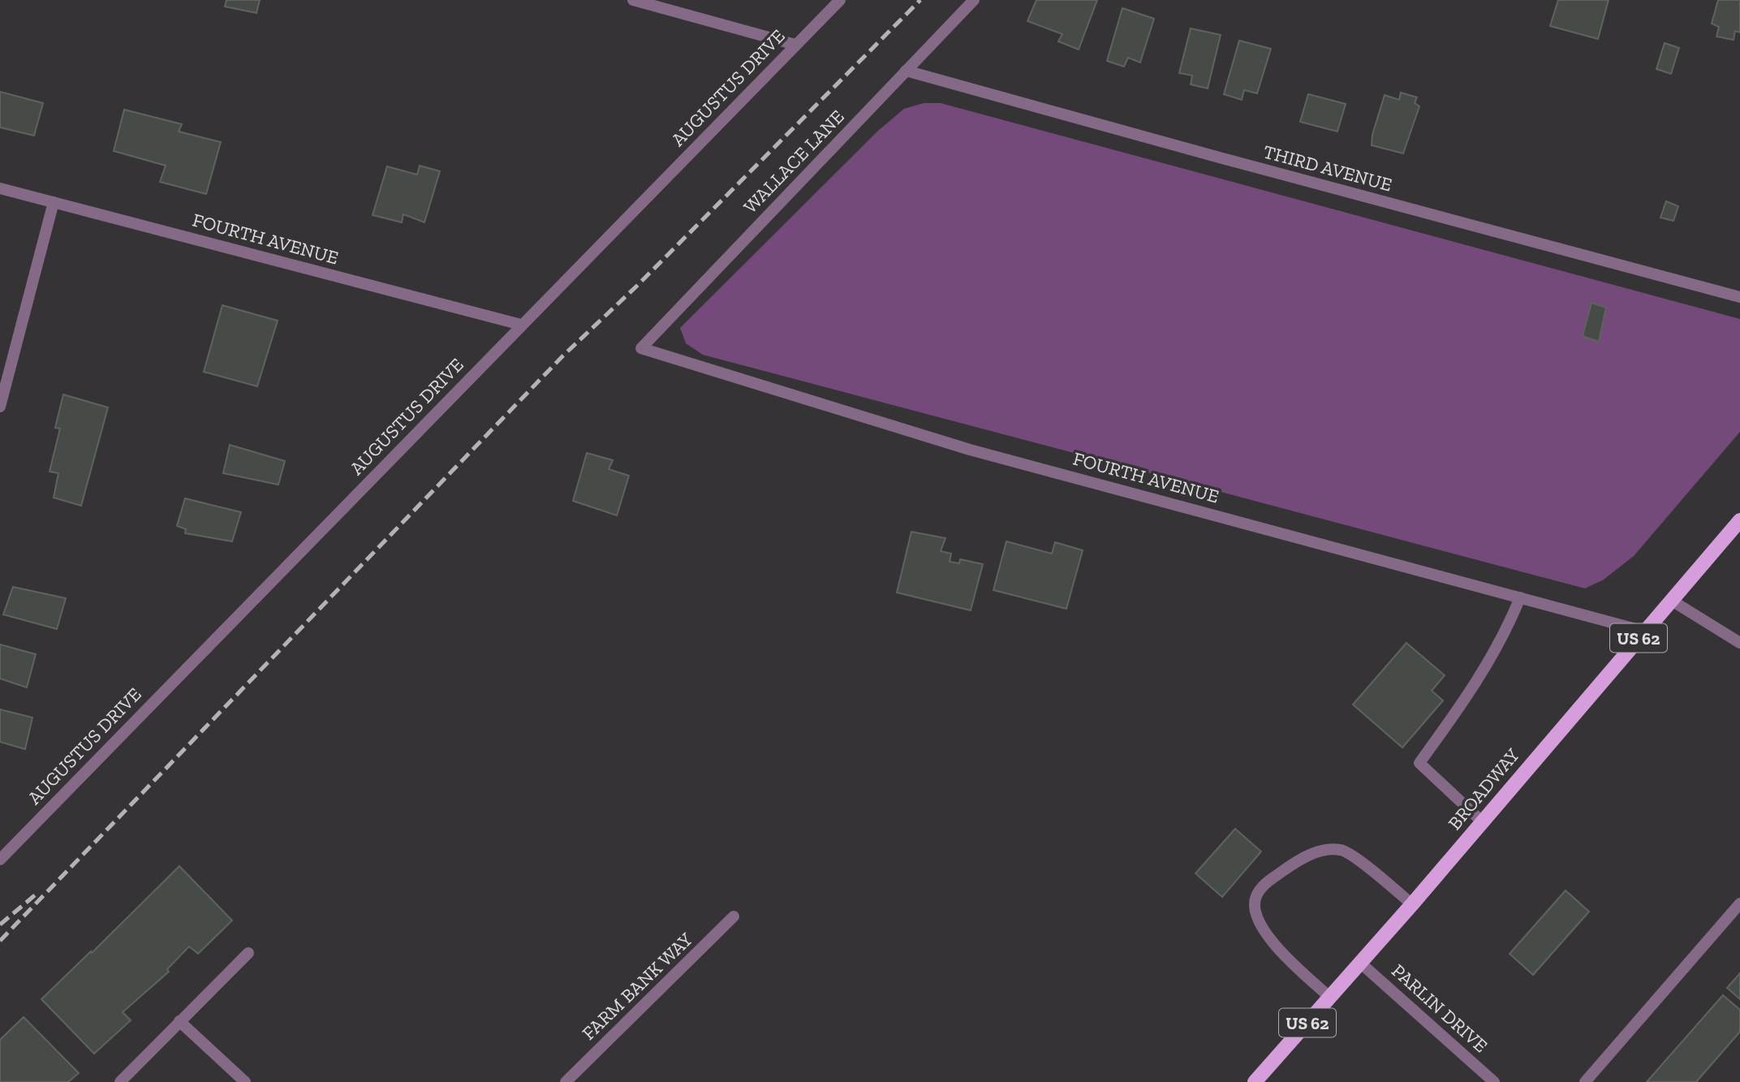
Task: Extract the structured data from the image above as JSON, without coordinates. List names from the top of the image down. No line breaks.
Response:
{"streets":{"main road":["US 62","BROADWAY"],"street":["AUGUSTUS DRIVE","WALLACE LANE","THIRD AVENUE","FOURTH AVENUE","FARM BANK WAY","PARLIN DRIVE"]},"crossings":[["AUGUSTUS DRIVE","FOURTH AVENUE"],["WALLACE LANE","THIRD AVENUE"],["WALLACE LANE","FOURTH AVENUE"],["FOURTH AVENUE","BROADWAY"],["BROADWAY","PARLIN DRIVE"]]}
